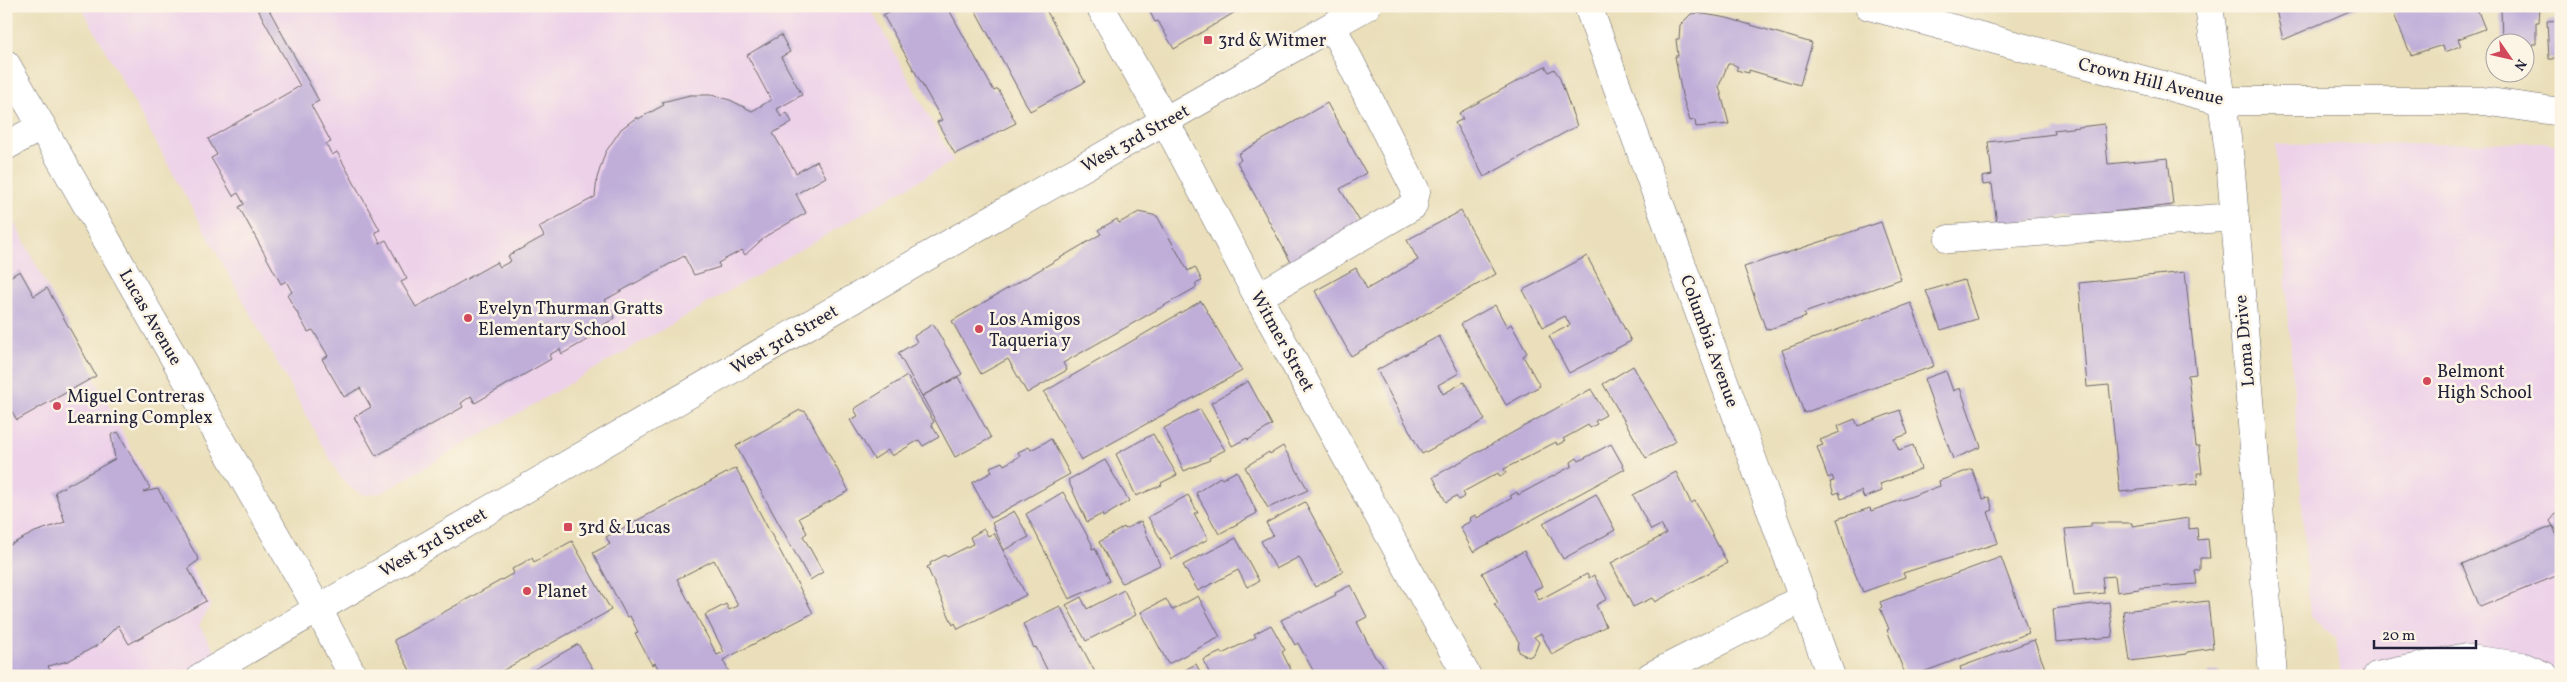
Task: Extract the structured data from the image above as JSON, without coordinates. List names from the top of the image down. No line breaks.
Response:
{"streets":{"street":["Crown Hill Avenue","West 3rd Street","Lucas Avenue","Witmer Street","Columbia Avenue","Loma Drive"]},"crossings":[["Crown Hill Avenue","Loma Drive"],["West 3rd Street","Lucas Avenue"],["West 3rd Street","Witmer Street"]],"places":{"transit":["3rd & Witmer","3rd & Lucas"],"other":["Evelyn Thurman Gratts Elementary School","Los Amigos Taqueria y","Belmont High School","Miguel Contreras Learning Complex","Planet"]},"scale_bar":"20 m","north":"bottom right"}
